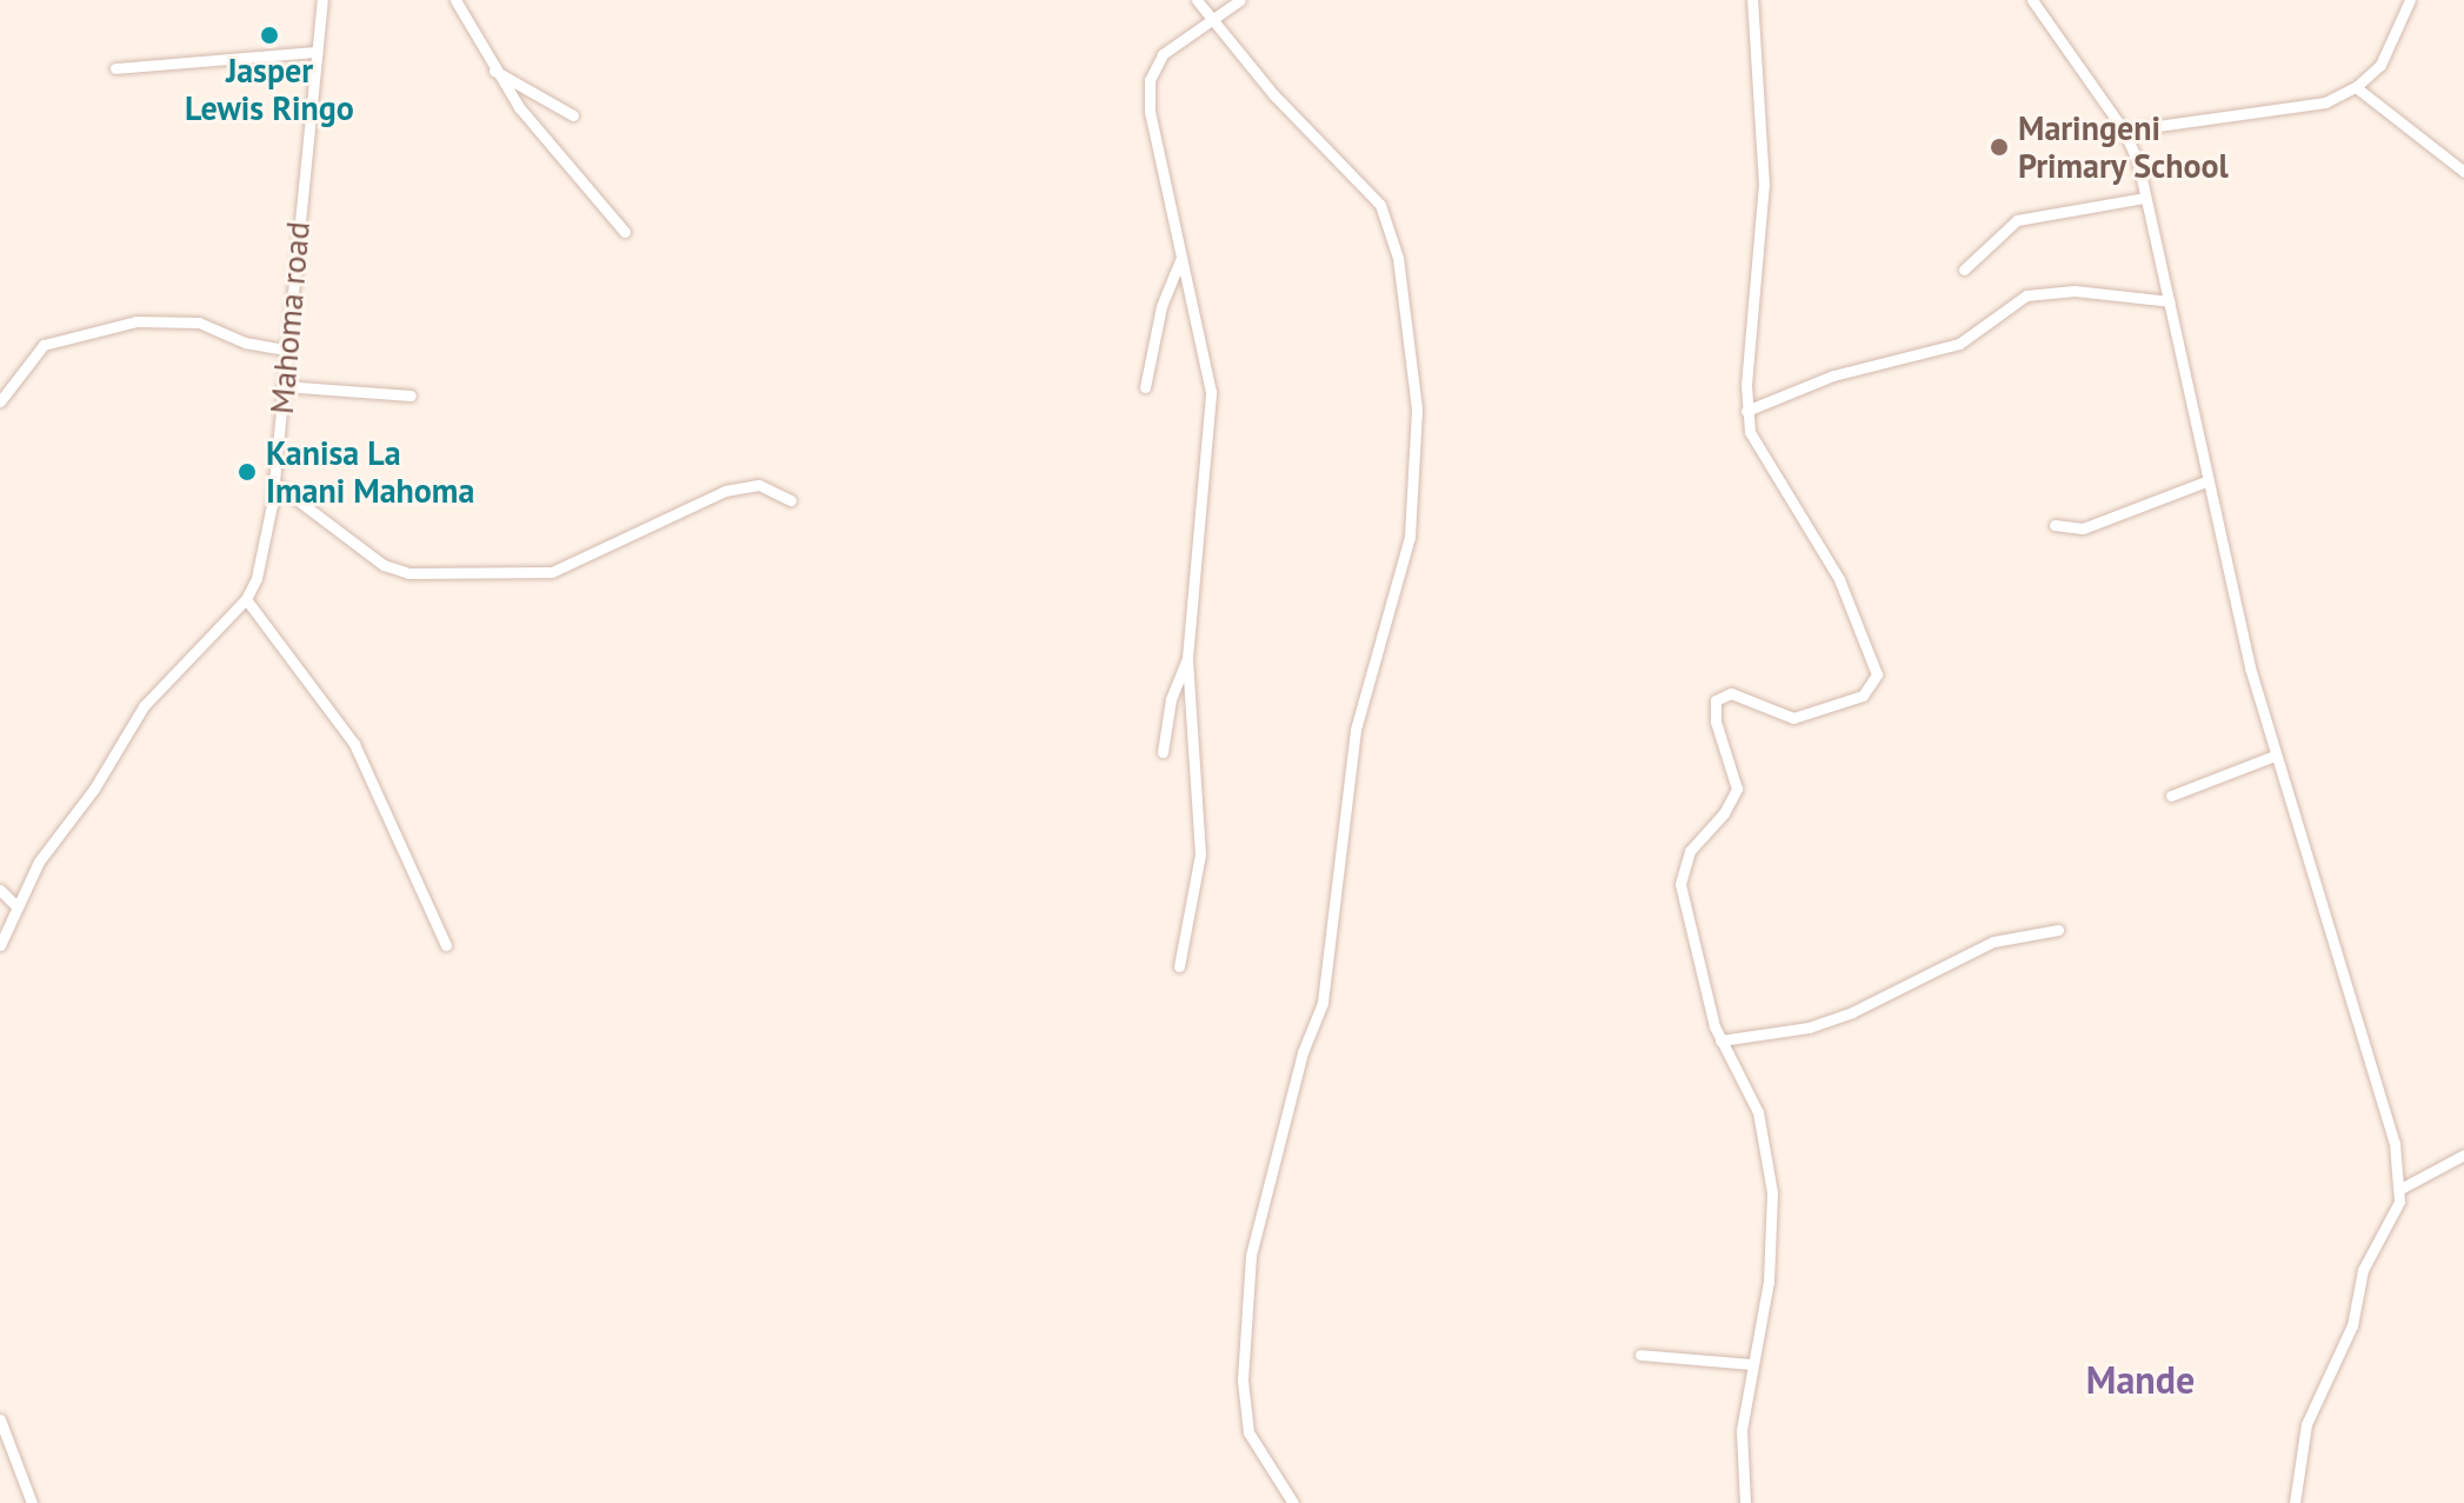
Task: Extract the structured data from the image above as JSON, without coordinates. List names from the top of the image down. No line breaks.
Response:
{"streets":{"street":["Mahoma road"]},"districts":["Mande"],"places":["Jasper Lewis Ringo","Maringeni Primary School","Kanisa La Imani Mahoma"]}
